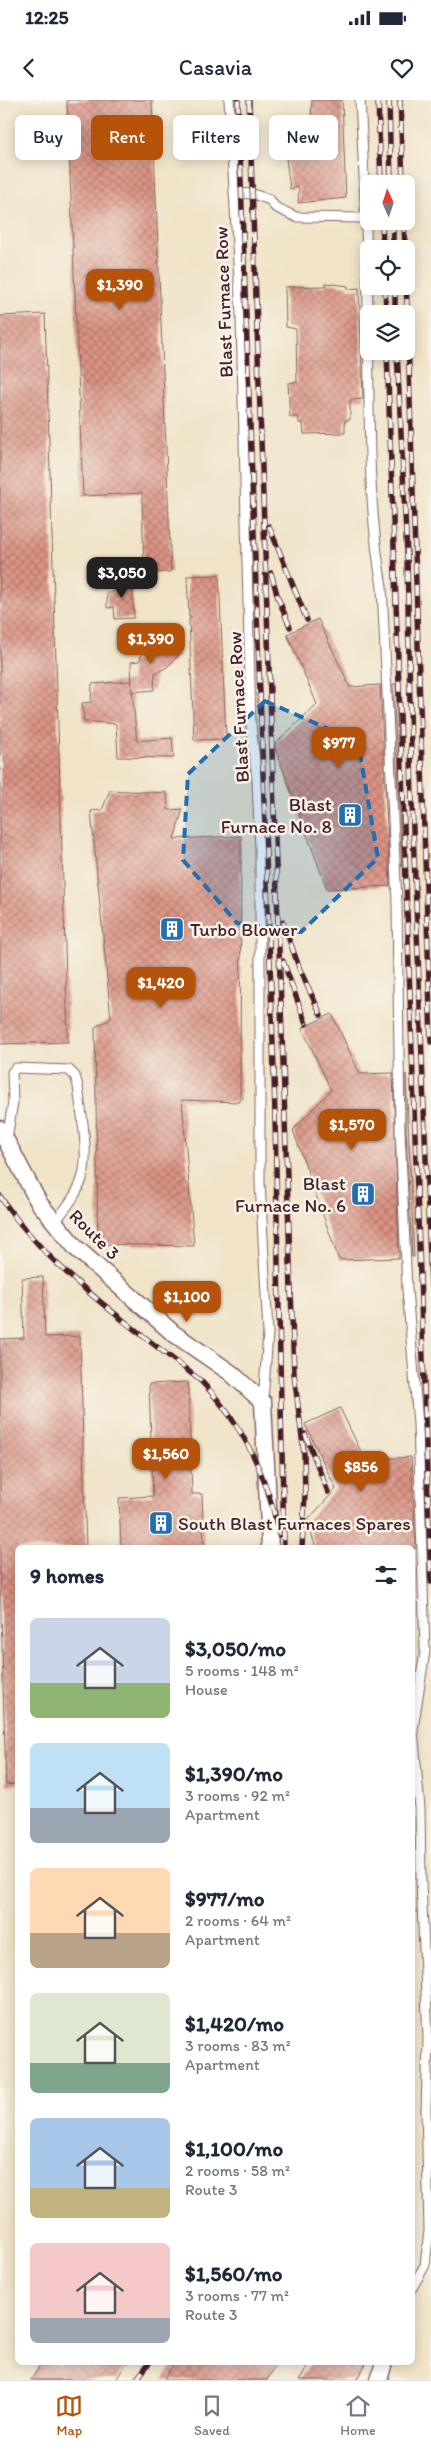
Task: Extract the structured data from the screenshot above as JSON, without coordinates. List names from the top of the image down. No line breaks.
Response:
{"streets":{"street":["Route 3"],"lane":["Blast Furnace Row"]},"crossings":[["Blast Furnace Row","Route 3"]],"places":{"building":["Blast Furnace No. 8","Turbo Blower","Blast Furnace No. 6","South Blast Furnaces Spares"]},"north":"top","page":{"status":"12:25","header":"Casavia","chip":["Buy","Rent","Filters","New"],"price":["$1,390","$3,050","$1,390","$977","$1,420","$1,570","$1,100","$1,560","$856"],"heading":"9 homes","list":[{"name":"$3,050/mo","note":"5 rooms · 148 m² · House"},{"name":"$1,390/mo","note":"3 rooms · 92 m² · Apartment"},{"name":"$977/mo","note":"2 rooms · 64 m² · Apartment"},{"name":"$1,420/mo","note":"3 rooms · 83 m² · Apartment"},{"name":"$1,100/mo","note":"2 rooms · 58 m² · Route 3"},{"name":"$1,560/mo","note":"3 rooms · 77 m² · Route 3"}],"tabs":["Map","Saved","Home"]}}
